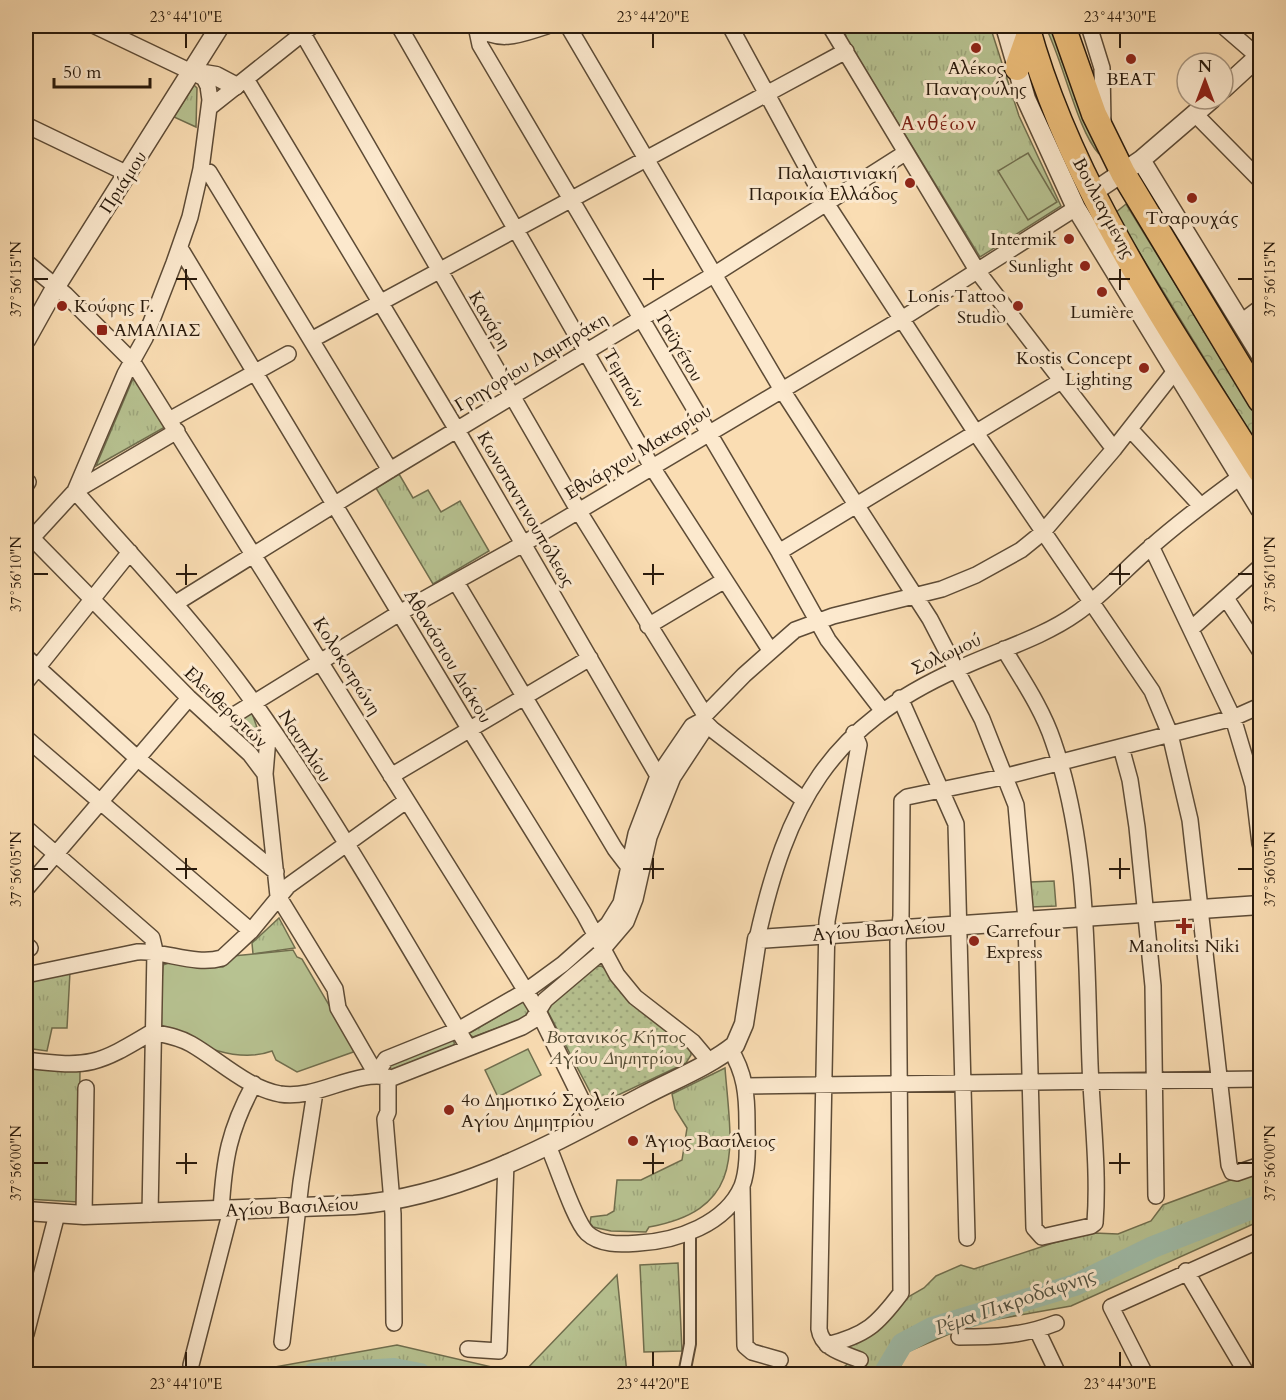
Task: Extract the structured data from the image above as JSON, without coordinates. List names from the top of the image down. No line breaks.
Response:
{"streets":{"main road":["Βουλιαγμένης"],"street":["Πριάμου","Κανάρη","Ταϋγέτου","Γρηγορίου Λαμπράκη","Τεμπών","Εθνάρχου Μακαρίου","Κωνσταντινουπόλεως","Σολωμού","Αθανάσιου Διάκου","Κολοκοτρώνη","Ελευθερωτών","Ναυπλίου","Αγίου Βασιλείου"]},"crossings":[["Πριάμου","Κολοκοτρώνη"],["Βουλιαγμένης","Εθνάρχου Μακαρίου"],["Βουλιαγμένης","Σολωμού"],["Κανάρη","Γρηγορίου Λαμπράκη"],["Κανάρη","Εθνάρχου Μακαρίου"],["Κανάρη","Σολωμού"],["Ταϋγέτου","Γρηγορίου Λαμπράκη"],["Ταϋγέτου","Εθνάρχου Μακαρίου"],["Ταϋγέτου","Σολωμού"],["Γρηγορίου Λαμπράκη","Τεμπών"],["Γρηγορίου Λαμπράκη","Κωνσταντινουπόλεως"],["Γρηγορίου Λαμπράκη","Αθανάσιου Διάκου"],["Γρηγορίου Λαμπράκη","Κολοκοτρώνη"],["Γρηγορίου Λαμπράκη","Ναυπλίου"],["Τεμπών","Εθνάρχου Μακαρίου"],["Εθνάρχου Μακαρίου","Κωνσταντινουπόλεως"],["Εθνάρχου Μακαρίου","Αθανάσιου Διάκου"],["Εθνάρχου Μακαρίου","Κολοκοτρώνη"],["Εθνάρχου Μακαρίου","Ελευθερωτών"],["Εθνάρχου Μακαρίου","Ναυπλίου"],["Σολωμού","Αγίου Βασιλείου"],["Αθανάσιου Διάκου","Αγίου Βασιλείου"],["Κολοκοτρώνη","Αγίου Βασιλείου"]],"districts":["Ανθέων"],"water":["Ρέμα Πικροδάφνης"],"parks":["Βοτανικός Κήπος Αγίου Δημητρίου"],"places":{"other":["Αλέκος Παναγούλης","ΒΕΑΤ","Παλαιστινιακή Παροικία Ελλάδος","Τσαρουχάς","Intermik","Sunlight","Lumière","Κούφης Γ.","Lonis Tattoo Studio","Kostis Concept Lighting","Carrefour Express","4ο Δημοτικό Σχολείο Αγίου Δημητρίου","Άγιος Βασίλειος"],"transit":["ΑΜΑΛΙΑΣ"],"health":["Manolitsi Niki"]},"scale_bar":"50 m","north":"top","coordinates":["23°44'10\"E","23°44'20\"E","23°44'30\"E","37°56'15\"N","37°56'10\"N","37°56'05\"N","37°56'00\"N"]}
